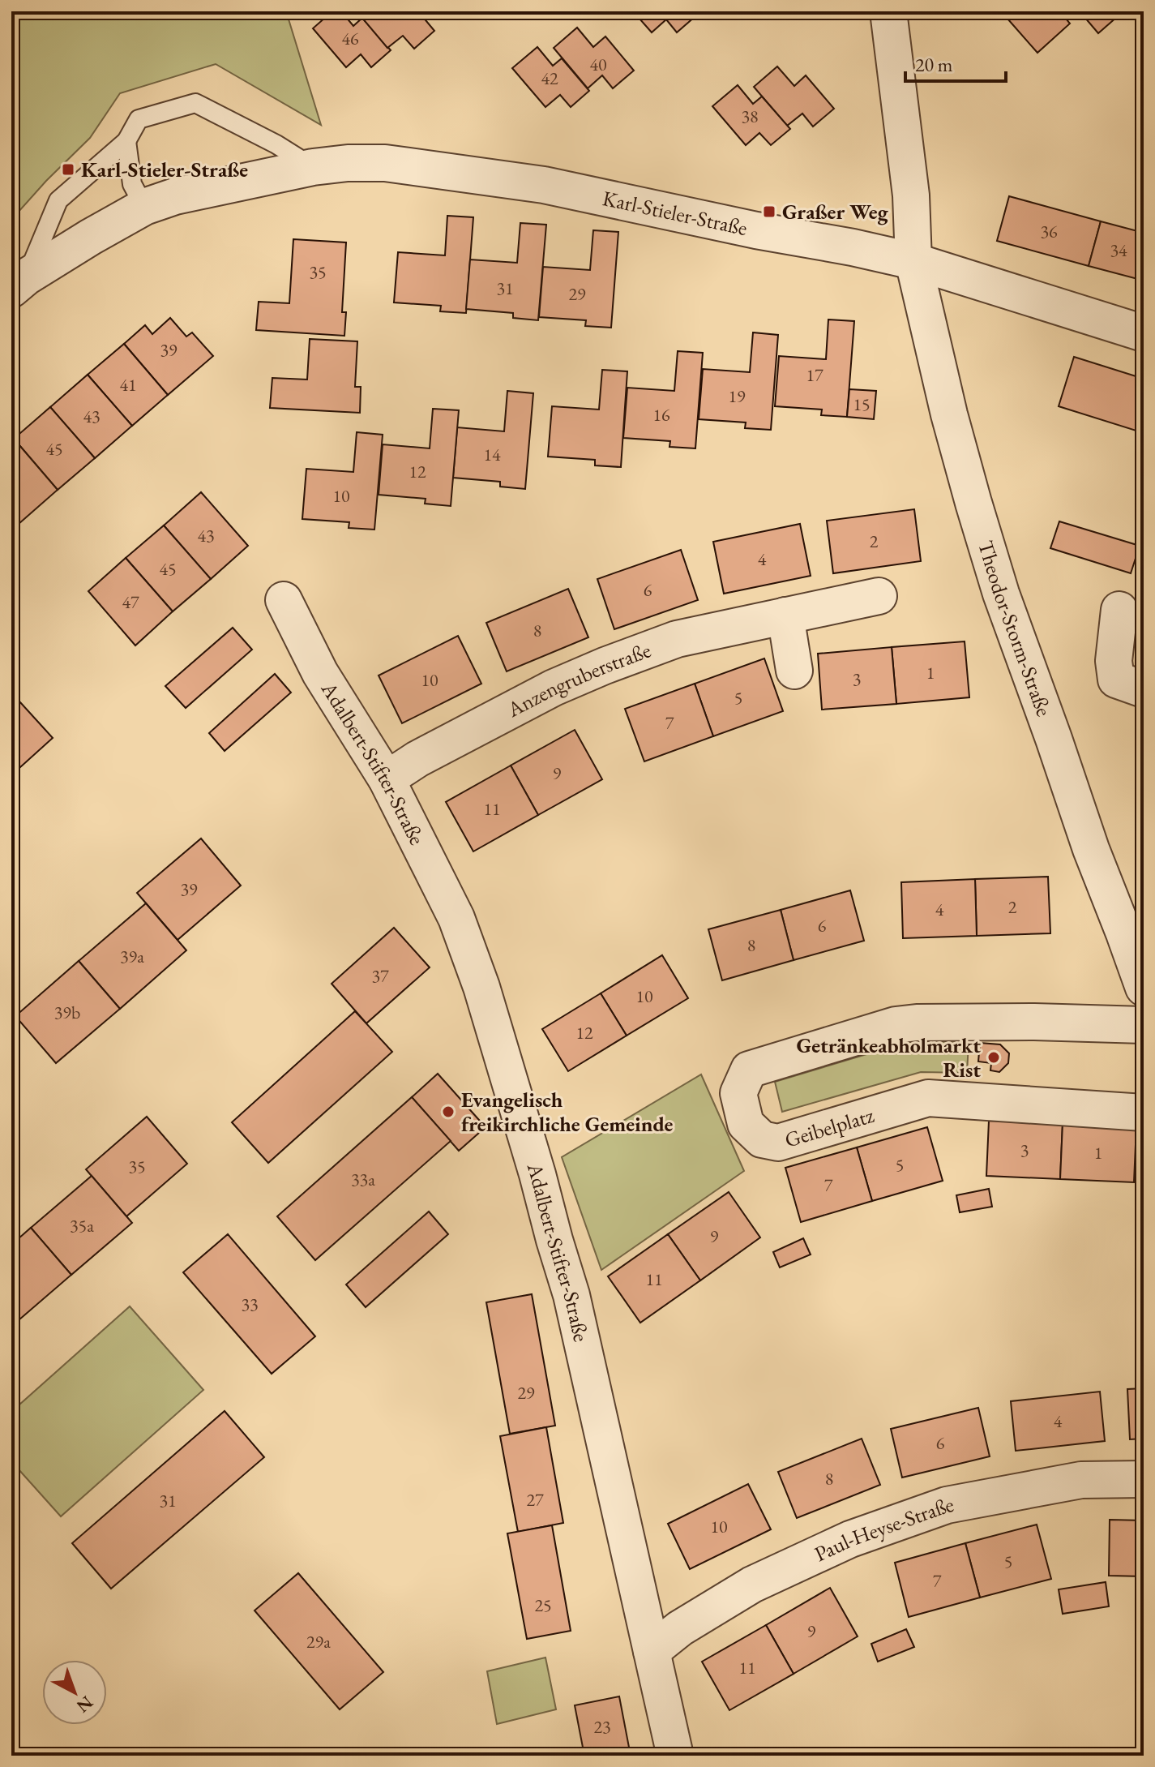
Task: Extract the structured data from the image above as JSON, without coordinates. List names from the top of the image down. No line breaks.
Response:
{"streets":{"street":["Karl-Stieler-Straße","Theodor-Storm-Straße","Anzengruberstraße","Adalbert-Stifter-Straße","Geibelplatz","Paul-Heyse-Straße"]},"crossings":[["Karl-Stieler-Straße","Theodor-Storm-Straße"],["Anzengruberstraße","Adalbert-Stifter-Straße"],["Adalbert-Stifter-Straße","Paul-Heyse-Straße"]],"places":{"transit":["Karl-Stieler-Straße","Graßer Weg"],"other":["Getränkeabholmarkt Rist","Evangelisch freikirchliche Gemeinde"]},"house_numbers":["46","40","42","38","36","34","35","31","29","39","17","41","19","15","16","43","45","14","12","10","43","2","4","45","6","47","8","1","3","10","5","7","9","11","39","2","4","6","8","39a","37","10","39b","12","3","1","5","35","33a","7","35a","9","11","33","29","4","6","8","27","31","10","5","7","25","9","29a","11","23"],"scale_bar":"20 m","north":"bottom right"}
